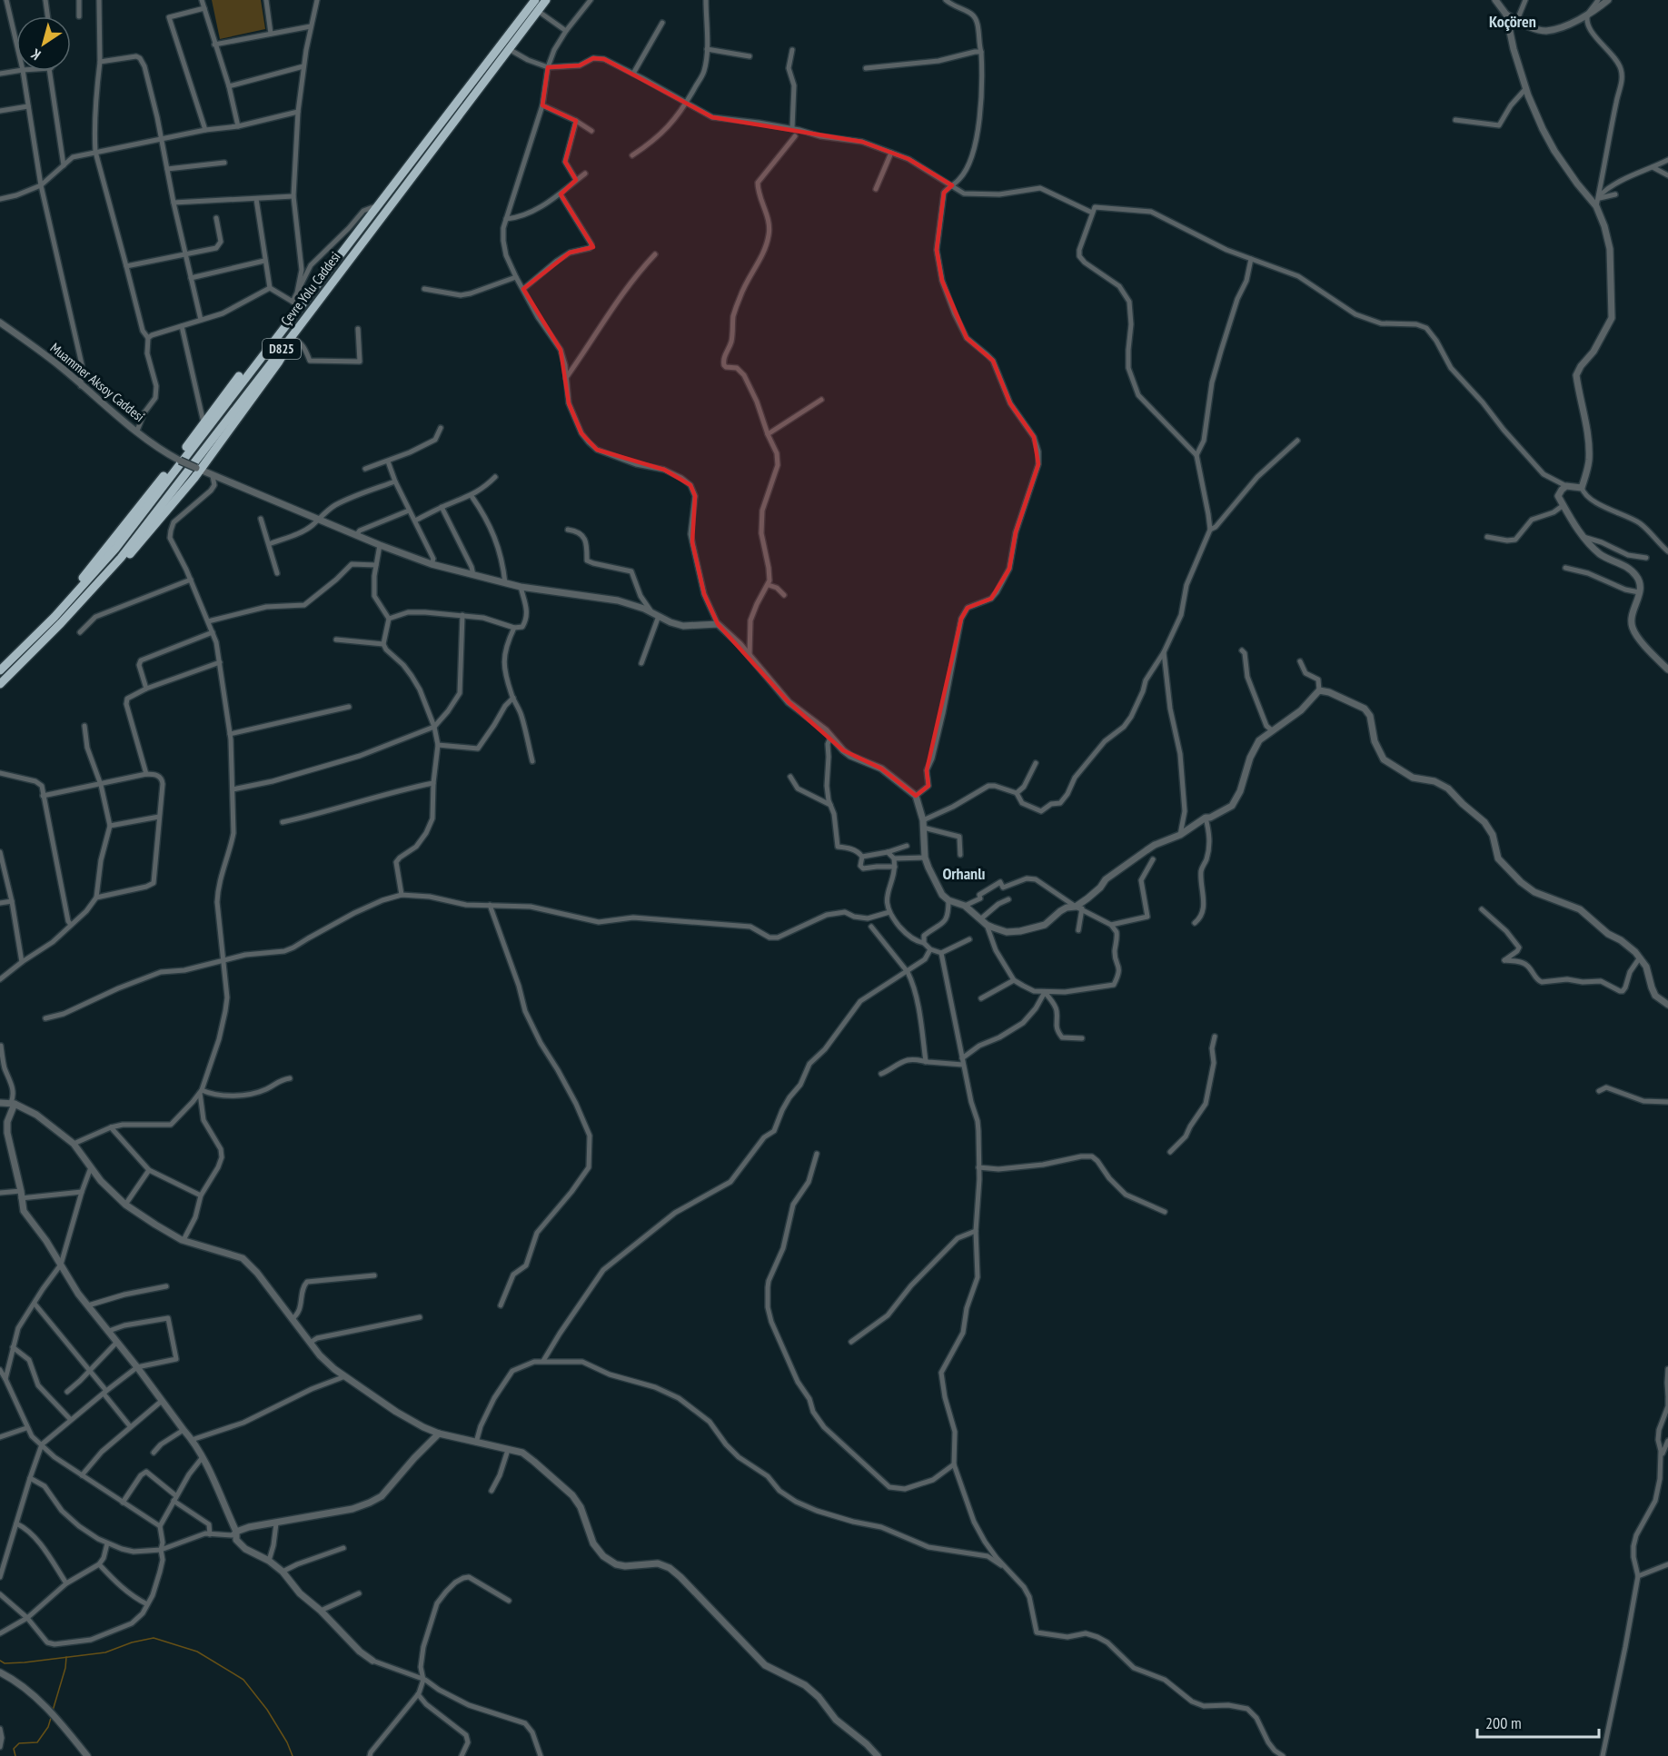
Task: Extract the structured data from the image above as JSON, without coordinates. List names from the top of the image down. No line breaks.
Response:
{"streets":{"highway":["Çevre Yolu Caddesi","D825"],"street":["Muammer Aksoy Caddesi"]},"districts":["Koçören","Orhanlı"],"scale_bar":"200 m","north":"bottom left"}
